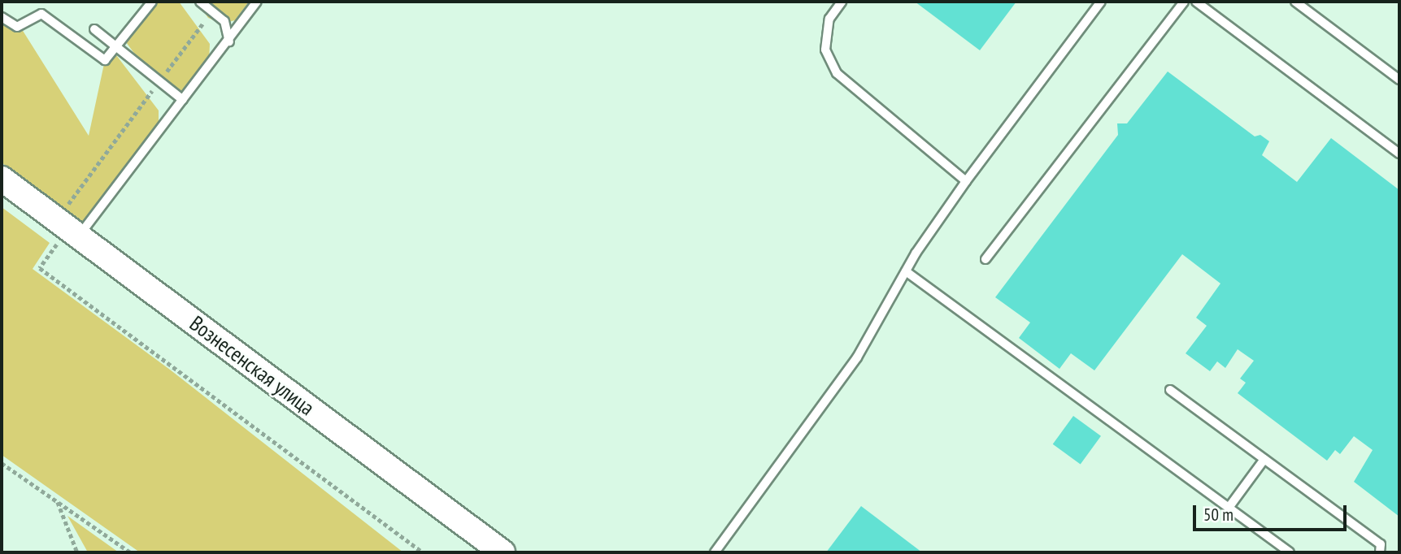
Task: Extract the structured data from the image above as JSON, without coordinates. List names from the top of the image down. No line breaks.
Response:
{"streets":{"main road":["Вознесенская улица"]},"scale_bar":"50 m"}
